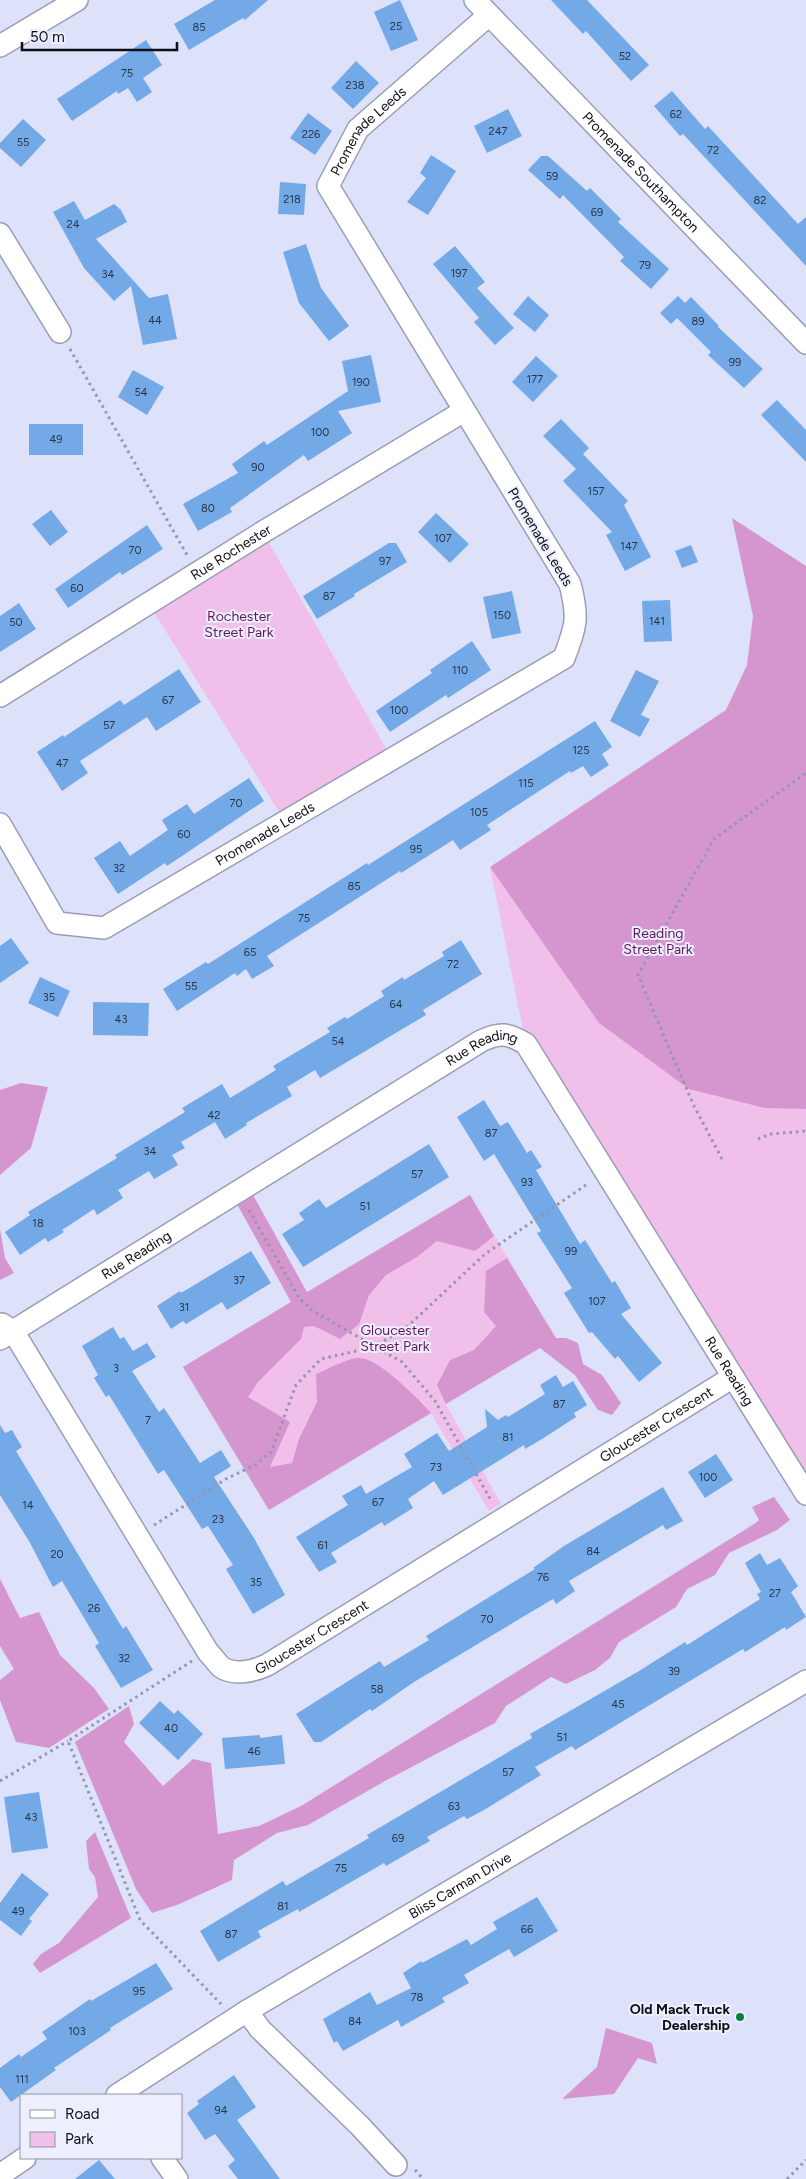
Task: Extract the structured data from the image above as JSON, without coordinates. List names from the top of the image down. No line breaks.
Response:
{"streets":{"street":["Promenade Leeds","Promenade Southampton","Rue Rochester","Rue Reading","Gloucester Crescent","Bliss Carman Drive"]},"crossings":[["Promenade Leeds","Promenade Southampton"],["Promenade Leeds","Rue Rochester"],["Rue Reading","Gloucester Crescent"]],"parks":["Rochester Street Park","Reading Street Park","Gloucester Street Park"],"places":["Old Mack Truck Dealership"],"house_numbers":["25","85","52","75","238","62","247","226","55","72","59","218","82","69","24","79","197","34","44","89","99","177","190","54","100","49","90","157","80","107","147","70","97","60","87","150","141","50","110","67","100","57","125","47","115","70","105","60","95","32","85","75","65","72","55","35","64","43","54","42","87","34","57","93","51","18","99","37","107","31","3","87","7","81","73","100","67","14","23","61","84","20","76","35","27","26","70","32","39","58","45","40","51","46","57","63","43","69","75","81","49","66","87","95","78","84","103","111","94"],"legend":["Road","Park"],"scale_bar":"50 m"}
